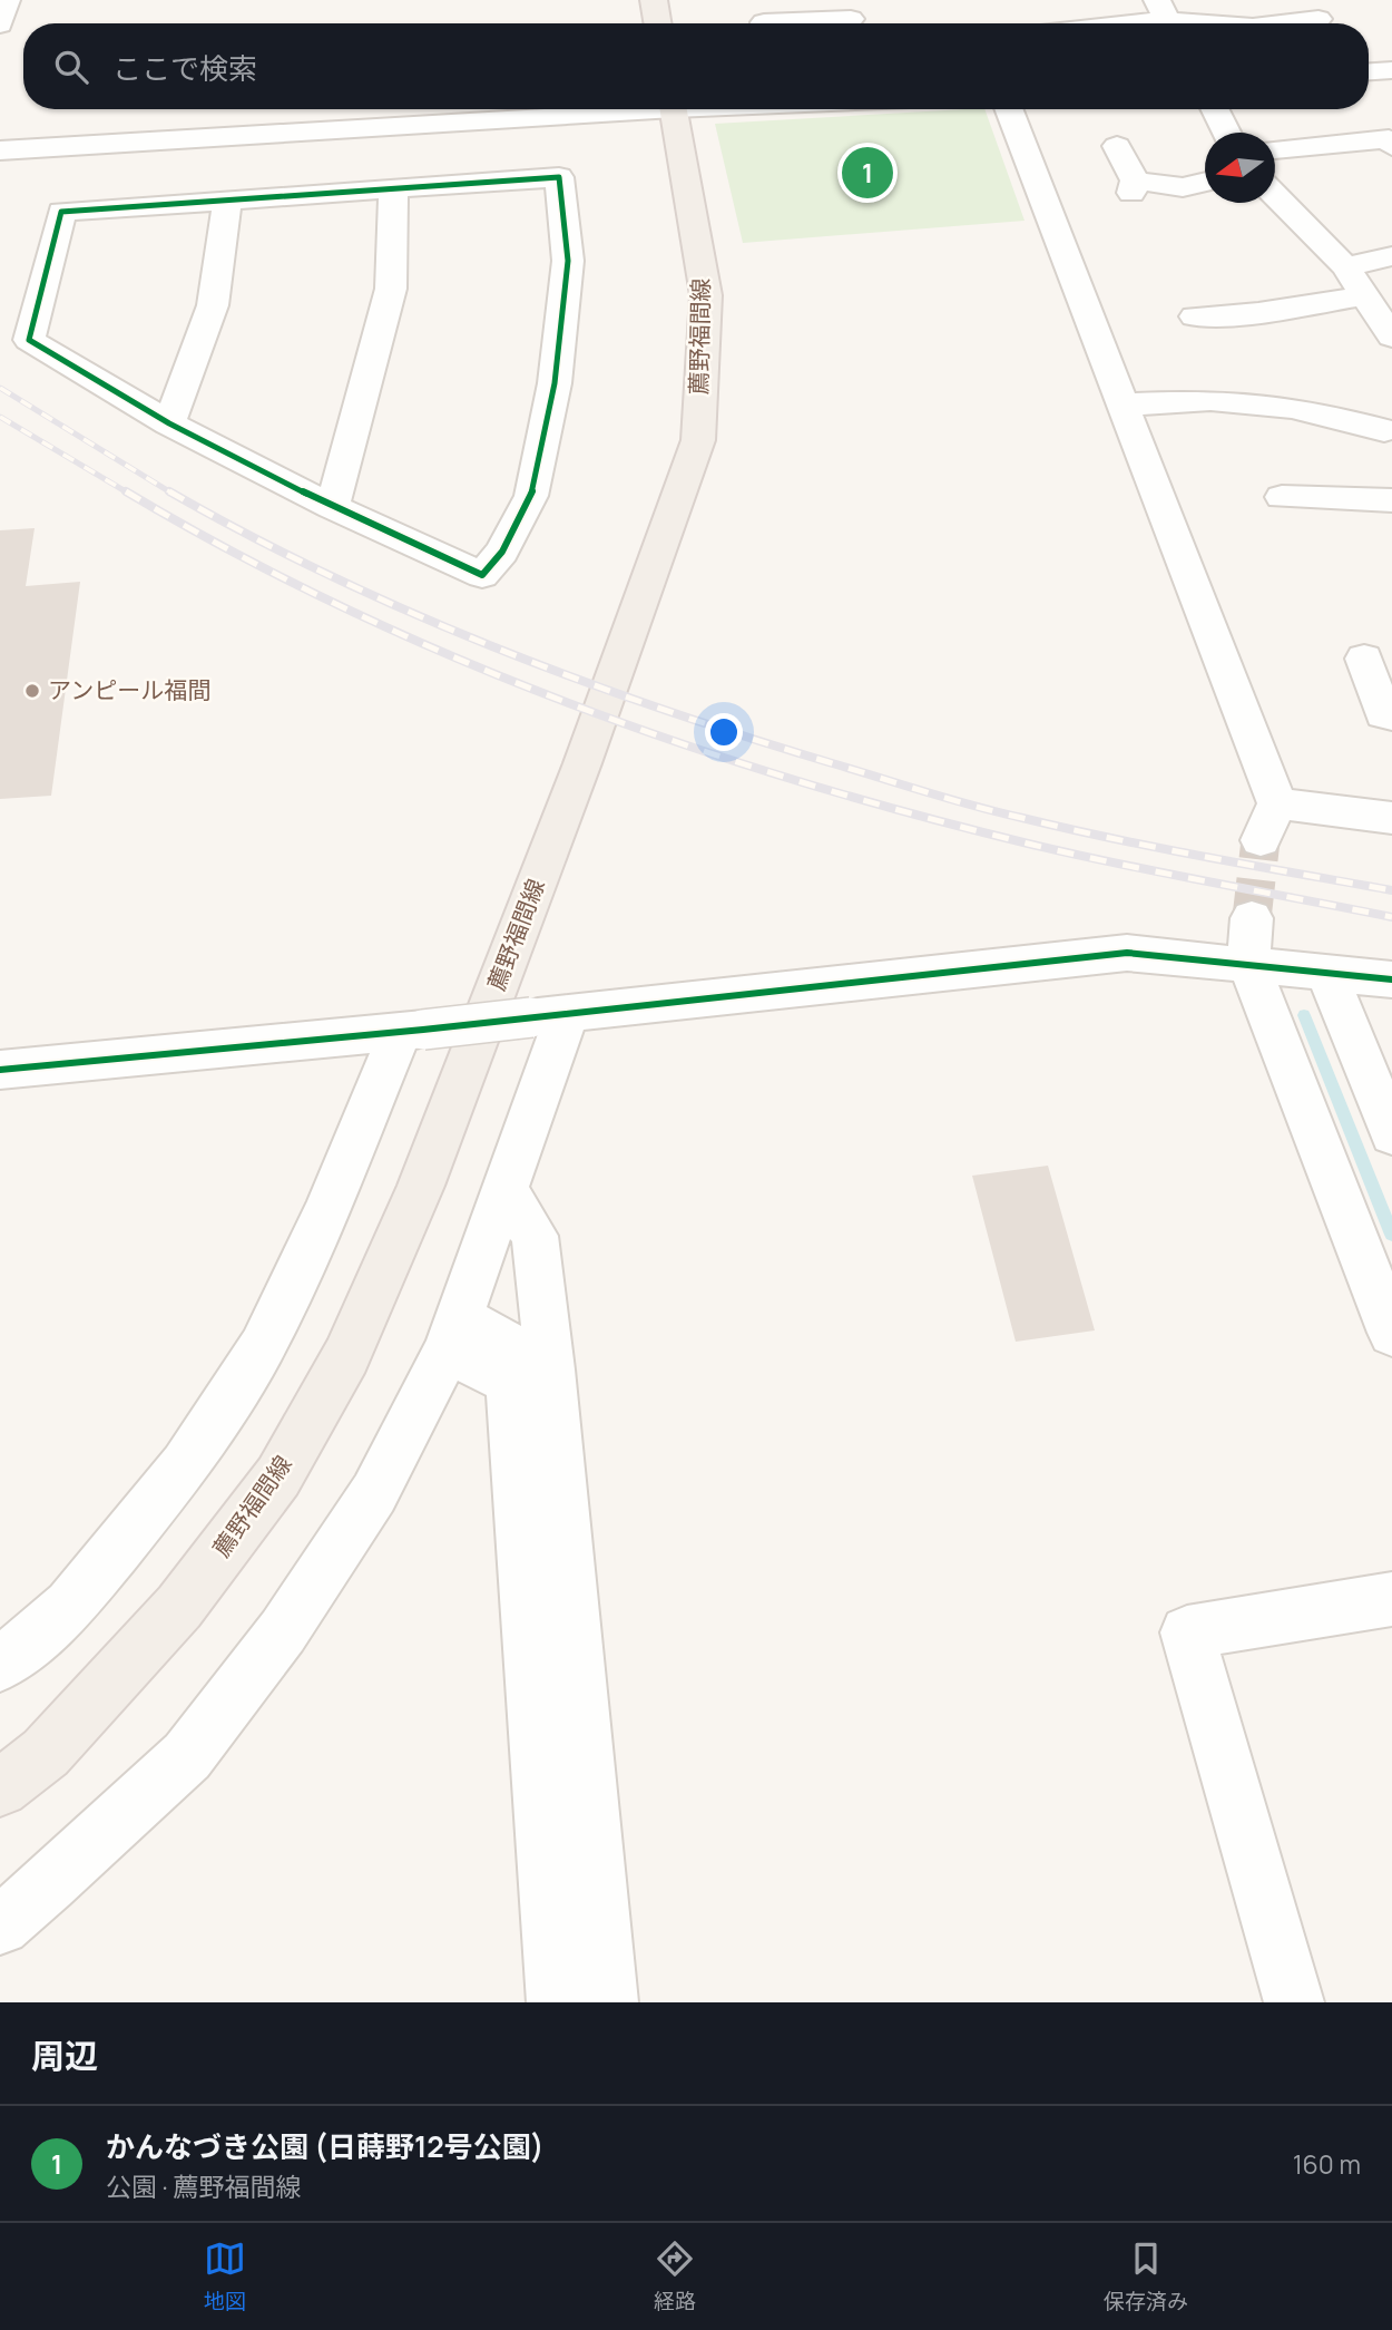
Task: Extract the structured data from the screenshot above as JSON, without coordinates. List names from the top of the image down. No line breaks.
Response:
{"streets":{"main road":["薦野福間線"]},"places":["アンピール福間"],"north":"left","page":{"search":"ここで検索","pins":"1","heading":"周辺","list":[{"mark":"1","name":"かんなづき公園 (日蒔野12号公園)","note":"公園 · 薦野福間線","value":"160 m"}],"nav":["地図","経路","保存済み"]}}
